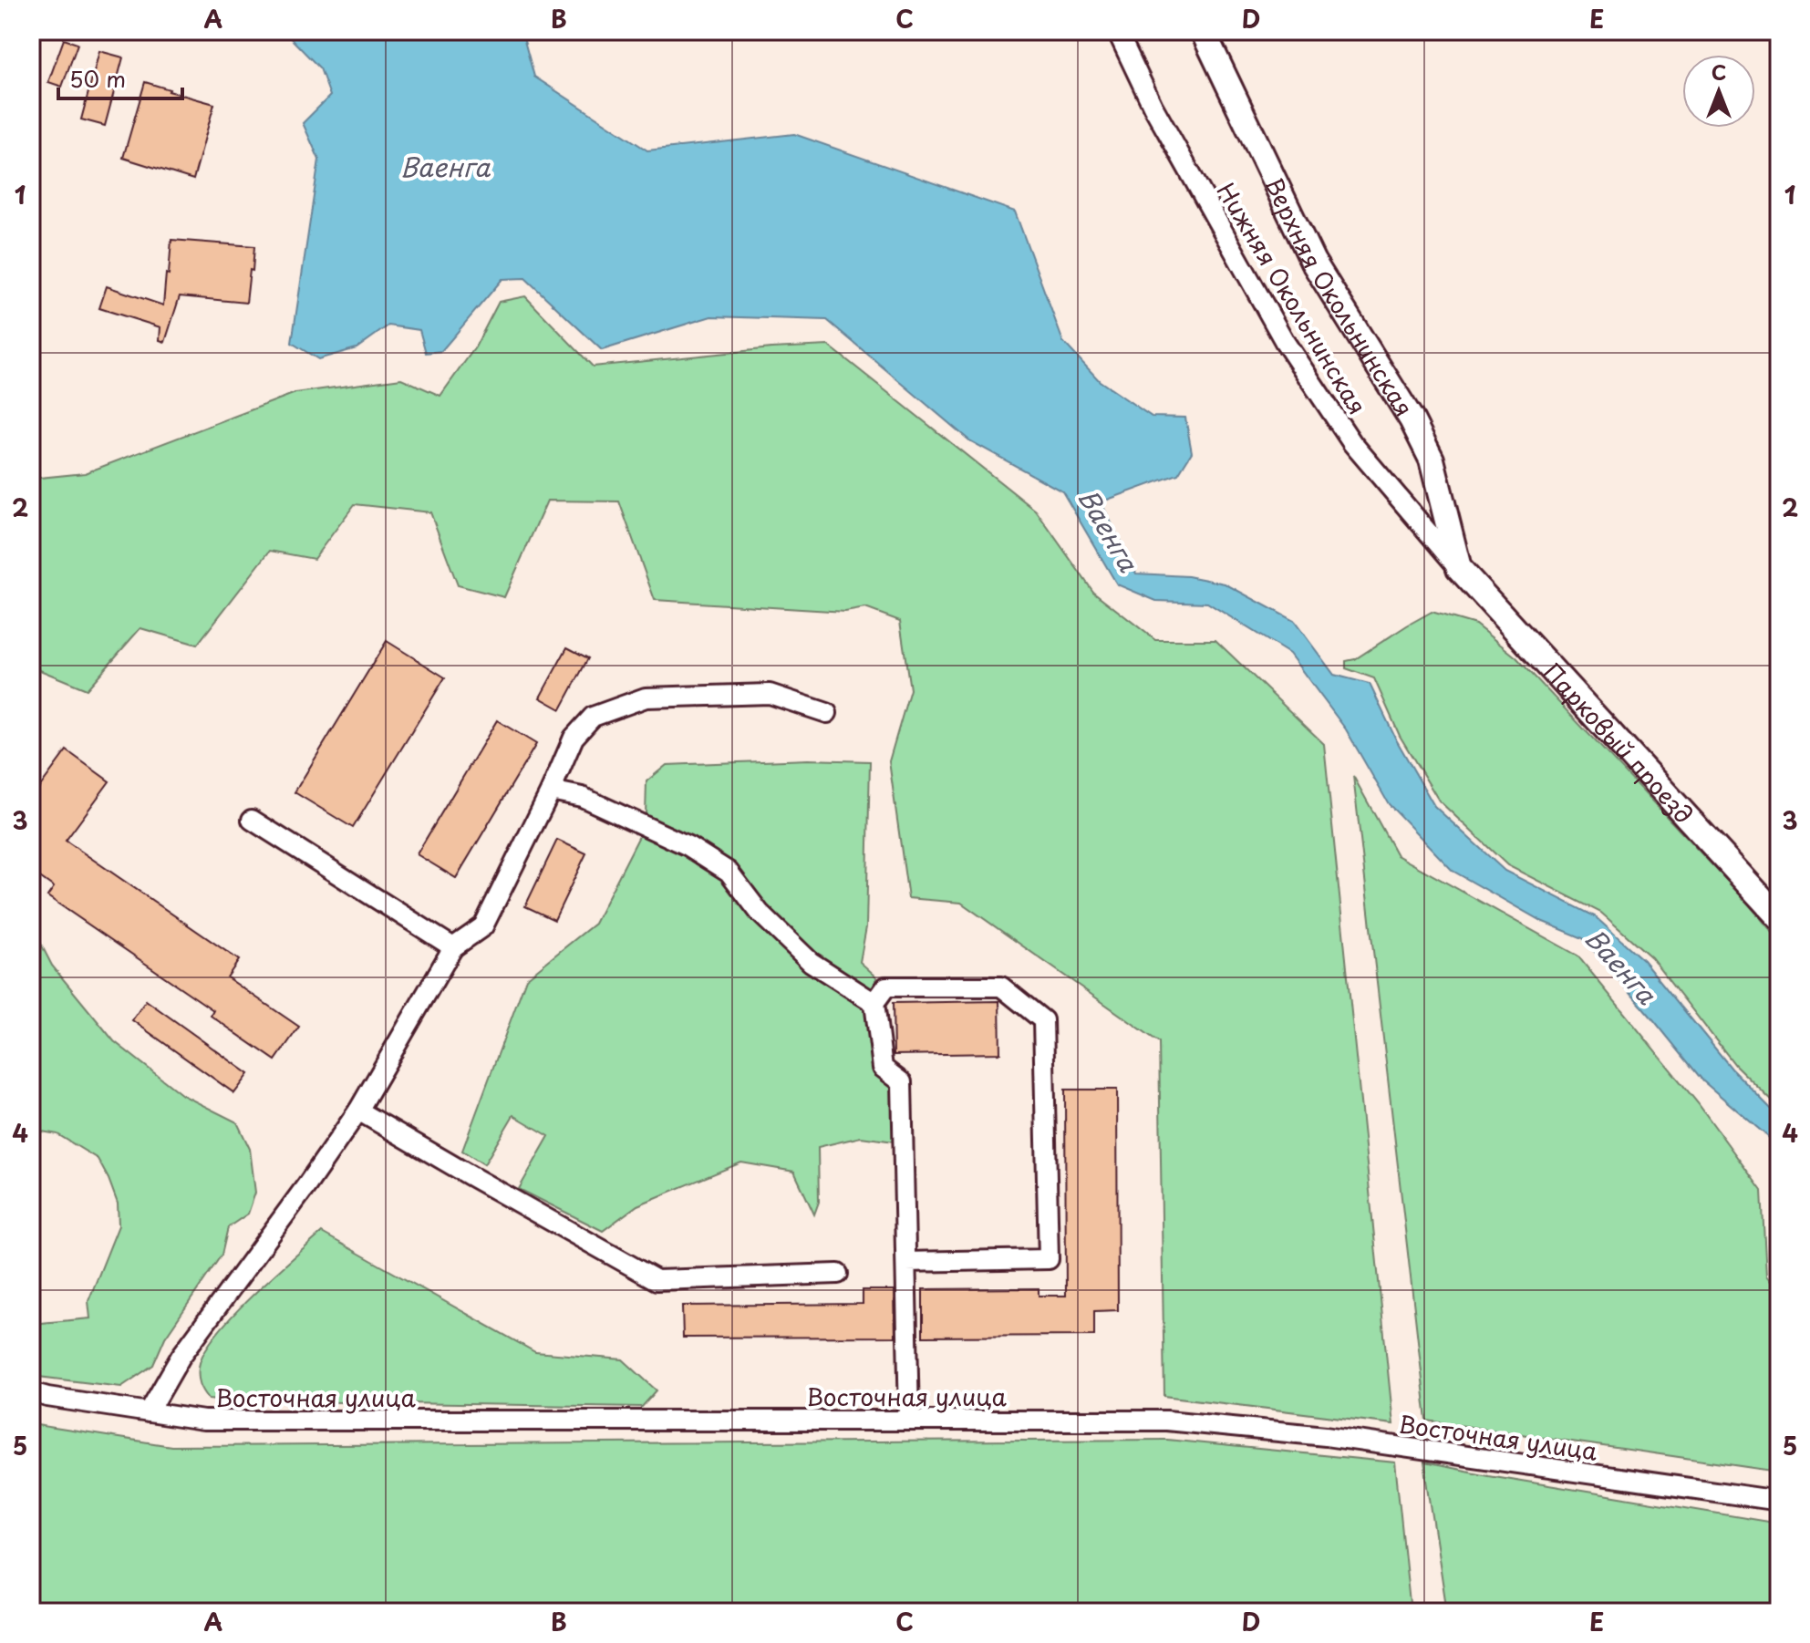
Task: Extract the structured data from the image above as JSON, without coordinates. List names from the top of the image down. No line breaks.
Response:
{"streets":{"main road":["Верхняя Окольнинская","Парковый проезд"],"street":["Нижняя Окольнинская","Восточная улица"]},"crossings":[["Верхняя Окольнинская","Нижняя Окольнинская"],["Верхняя Окольнинская","Парковый проезд"],["Нижняя Окольнинская","Парковый проезд"]],"water":["Ваенга"],"scale_bar":"50 m","north":"top","grid":{"columns":["A","B","C","D","E"],"rows":["1","2","3","4","5"]}}
